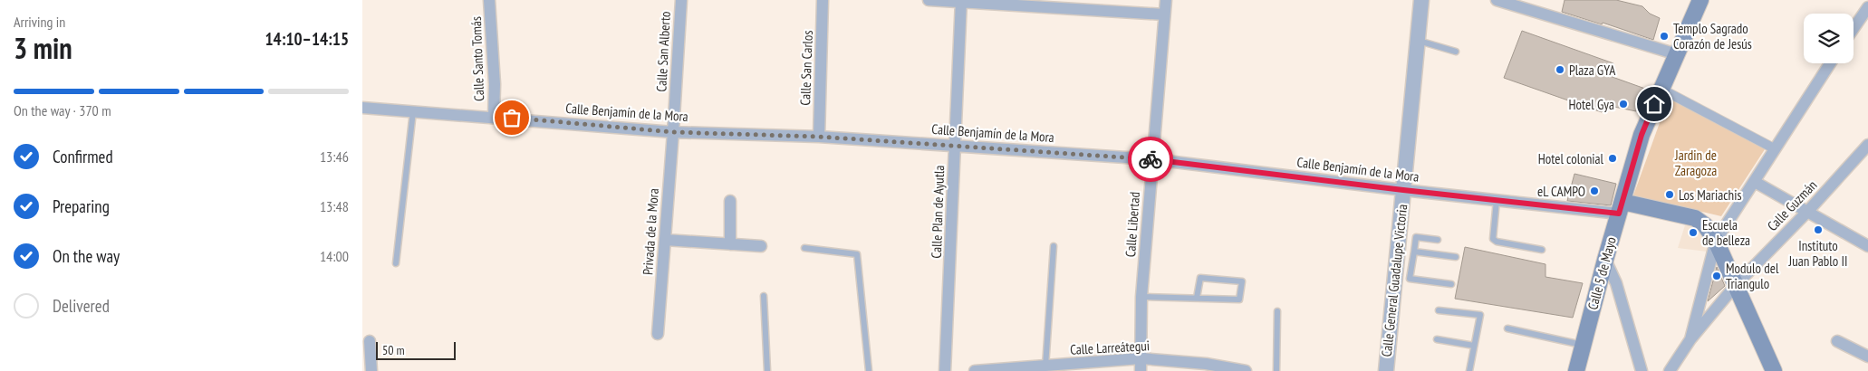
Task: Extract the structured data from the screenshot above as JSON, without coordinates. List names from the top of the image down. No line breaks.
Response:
{"streets":{"main road":["Calle 5 de Mayo"],"street":["Calle San Alberto","Calle Santo Tomás","Calle San Carlos","Calle Benjamín de la Mora","Calle Guzmán","Calle Plan de Ayutla","Calle Libertad","Privada de la Mora","Calle General Guadalupe Victoria","Calle Larreátegui"]},"crossings":[["Calle San Alberto","Calle Benjamín de la Mora"],["Calle San Alberto","Privada de la Mora"],["Calle Santo Tomás","Calle Benjamín de la Mora"],["Calle San Carlos","Calle Benjamín de la Mora"],["Calle Benjamín de la Mora","Calle Plan de Ayutla"],["Calle Benjamín de la Mora","Calle Libertad"],["Calle Benjamín de la Mora","Privada de la Mora"],["Calle Benjamín de la Mora","Calle 5 de Mayo"],["Calle Benjamín de la Mora","Calle General Guadalupe Victoria"],["Calle Libertad","Calle Larreátegui"]],"parks":["Jardin de Zaragoza"],"places":["Templo Sagrado Corazón de Jesús","Plaza GYA","Hotel Gya","Hotel colonial","eL CAMPO","Los Mariachis","Instituto Juan Pablo II","Escuela de belleza","Modulo del Triangulo"],"scale_bar":"50 m","page":{"heading":["3 min","Arriving in","14:10–14:15"],"bar":"On the way · 370 m","list":[["Confirmed","13:46"],["Preparing","13:48"],["On the way","14:00"],"Delivered"],"scale":"50 m"}}
